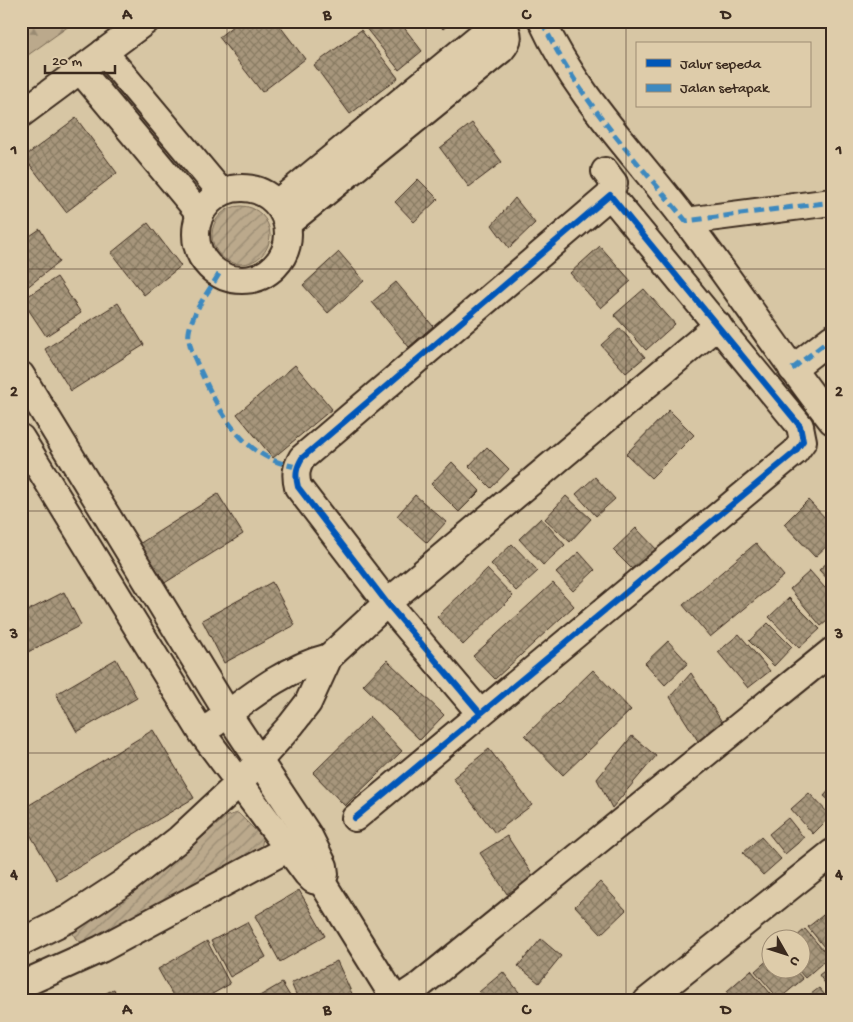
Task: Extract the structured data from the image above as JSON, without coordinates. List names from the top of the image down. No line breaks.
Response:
{"legend":["Jalur sepeda","Jalan setapak"],"scale_bar":"20 m","north":"bottom right","grid":{"columns":["A","B","C","D"],"rows":["1","2","3","4"]}}
